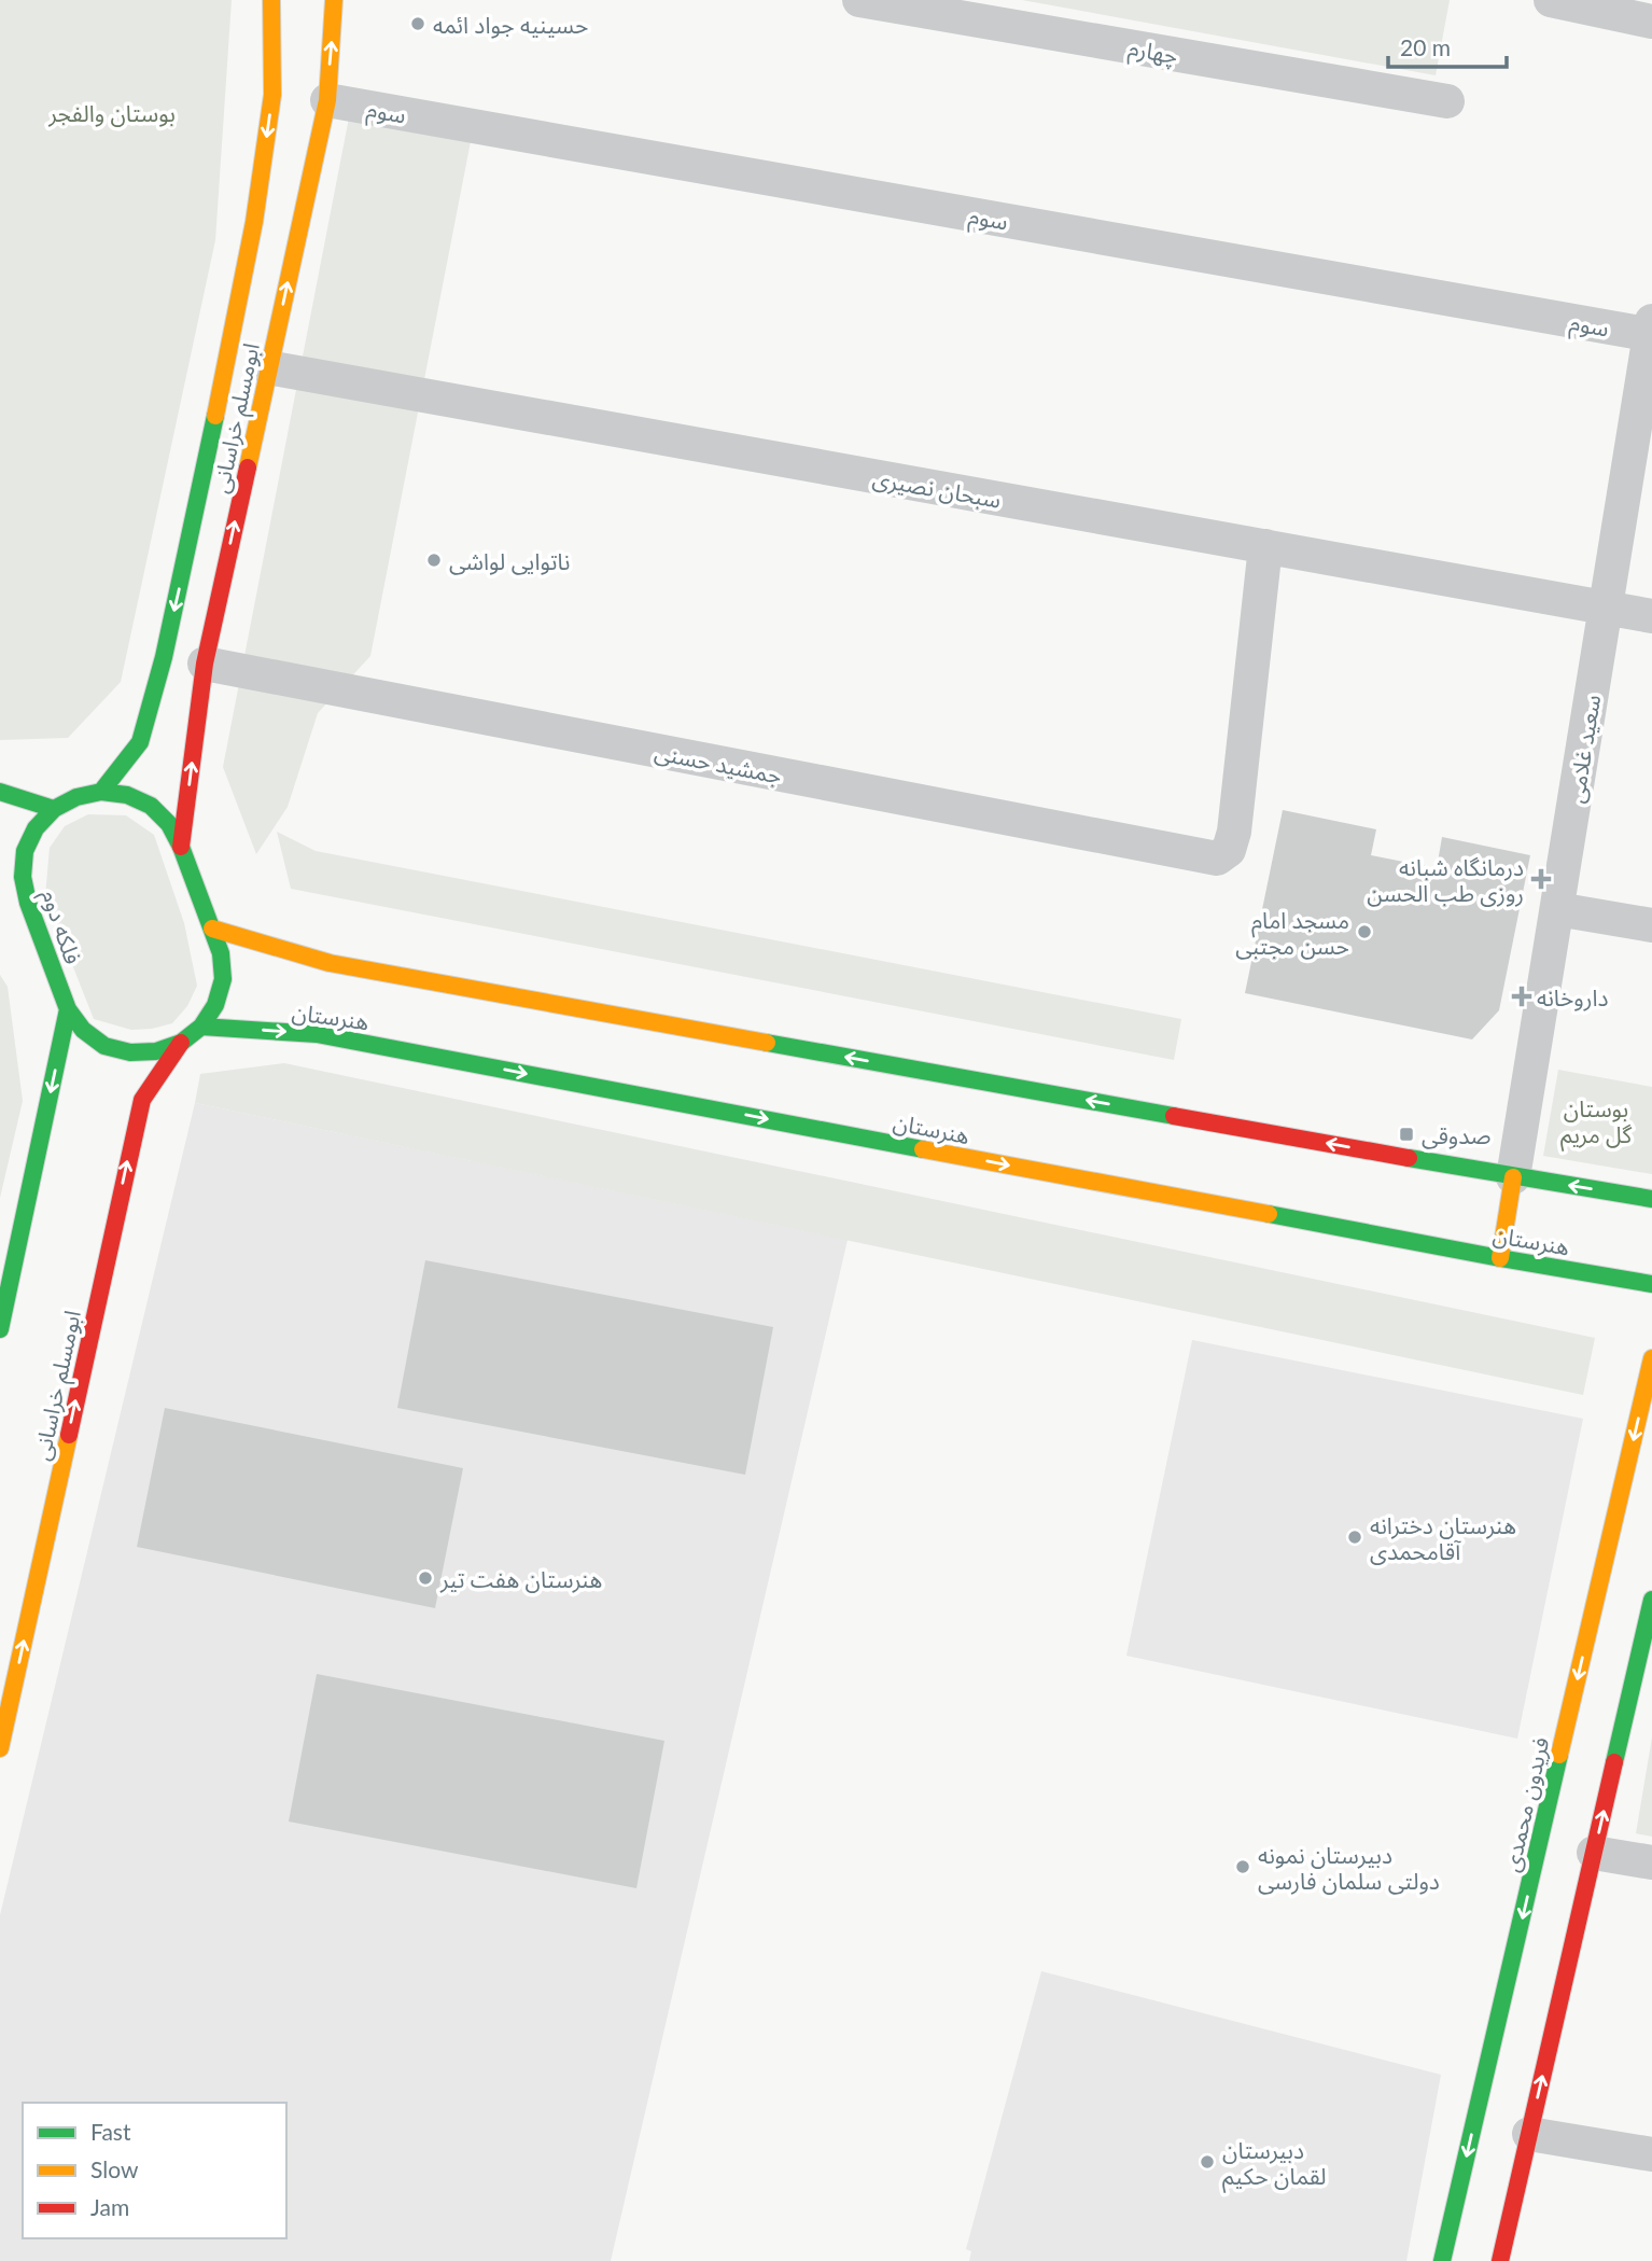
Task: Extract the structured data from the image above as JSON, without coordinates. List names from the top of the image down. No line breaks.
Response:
{"streets":{"main road":["ابومسلم خراسانی","فلکه دوم","هنرستان","فریدون محمدی"],"street":["چهارم","سوم","سبحان نصیری","سعید غلامی","جمشید حسنی"]},"crossings":[["سوم","ابومسلم خراسانی"],["سوم","سعید غلامی"],["ابومسلم خراسانی","سبحان نصیری"],["ابومسلم خراسانی","جمشید حسنی"],["ابومسلم خراسانی","فلکه دوم"],["ابومسلم خراسانی","هنرستان"],["سبحان نصیری","سعید غلامی"],["سبحان نصیری","جمشید حسنی"],["فلکه دوم","هنرستان"]],"parks":["بوستان والفجر","بوستان گل مریم"],"places":{"other":["حسینیه جواد ائمه","ناتوایی لواشی","مسجد امام حسن مجتبی","هنرستان دخترانه آقامحمدی","هنرستان هفت تیر","دبیرستان نمونه دولتی سلمان فارسی","دبیرستان لقمان حکیم"],"health":["درمانگاه شبانه روزی طب الحسن","داروخانه"],"transit":["صدوقی"]},"legend":["Fast","Slow","Jam"],"scale_bar":"20 m"}
